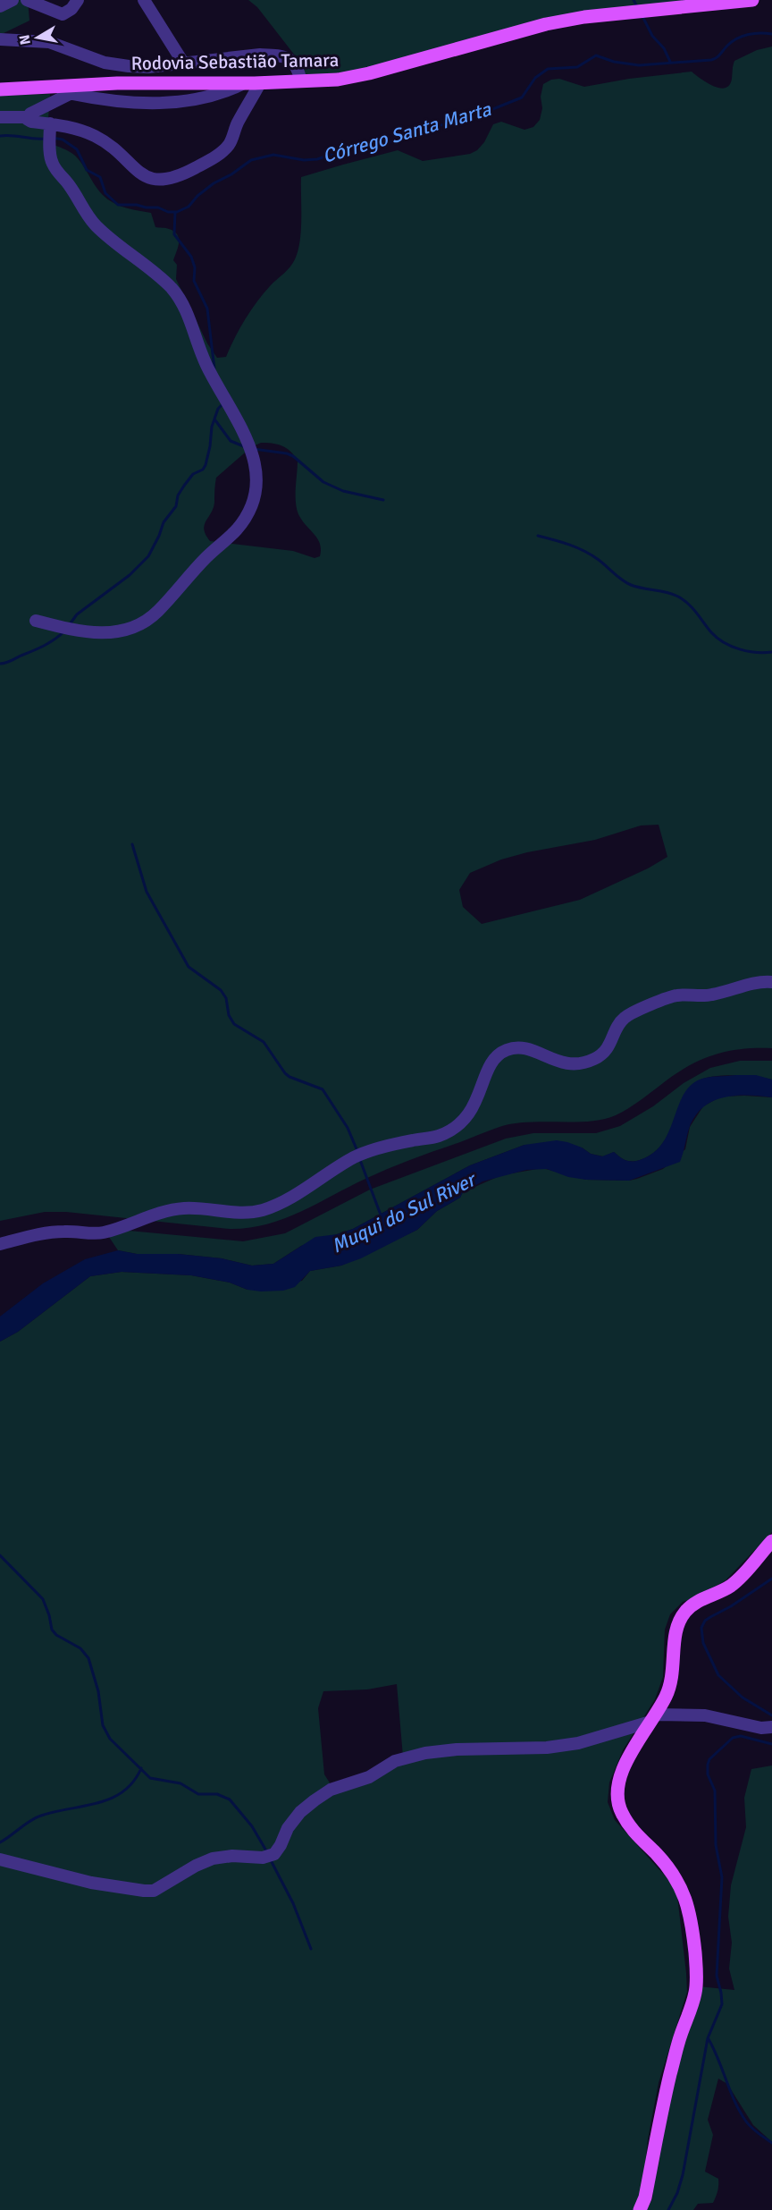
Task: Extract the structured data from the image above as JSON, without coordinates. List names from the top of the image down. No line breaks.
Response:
{"streets":{"main road":["Rodovia Sebastião Tamara"]},"water":["Córrego Santa Marta","Muqui do Sul River"],"north":"left"}
